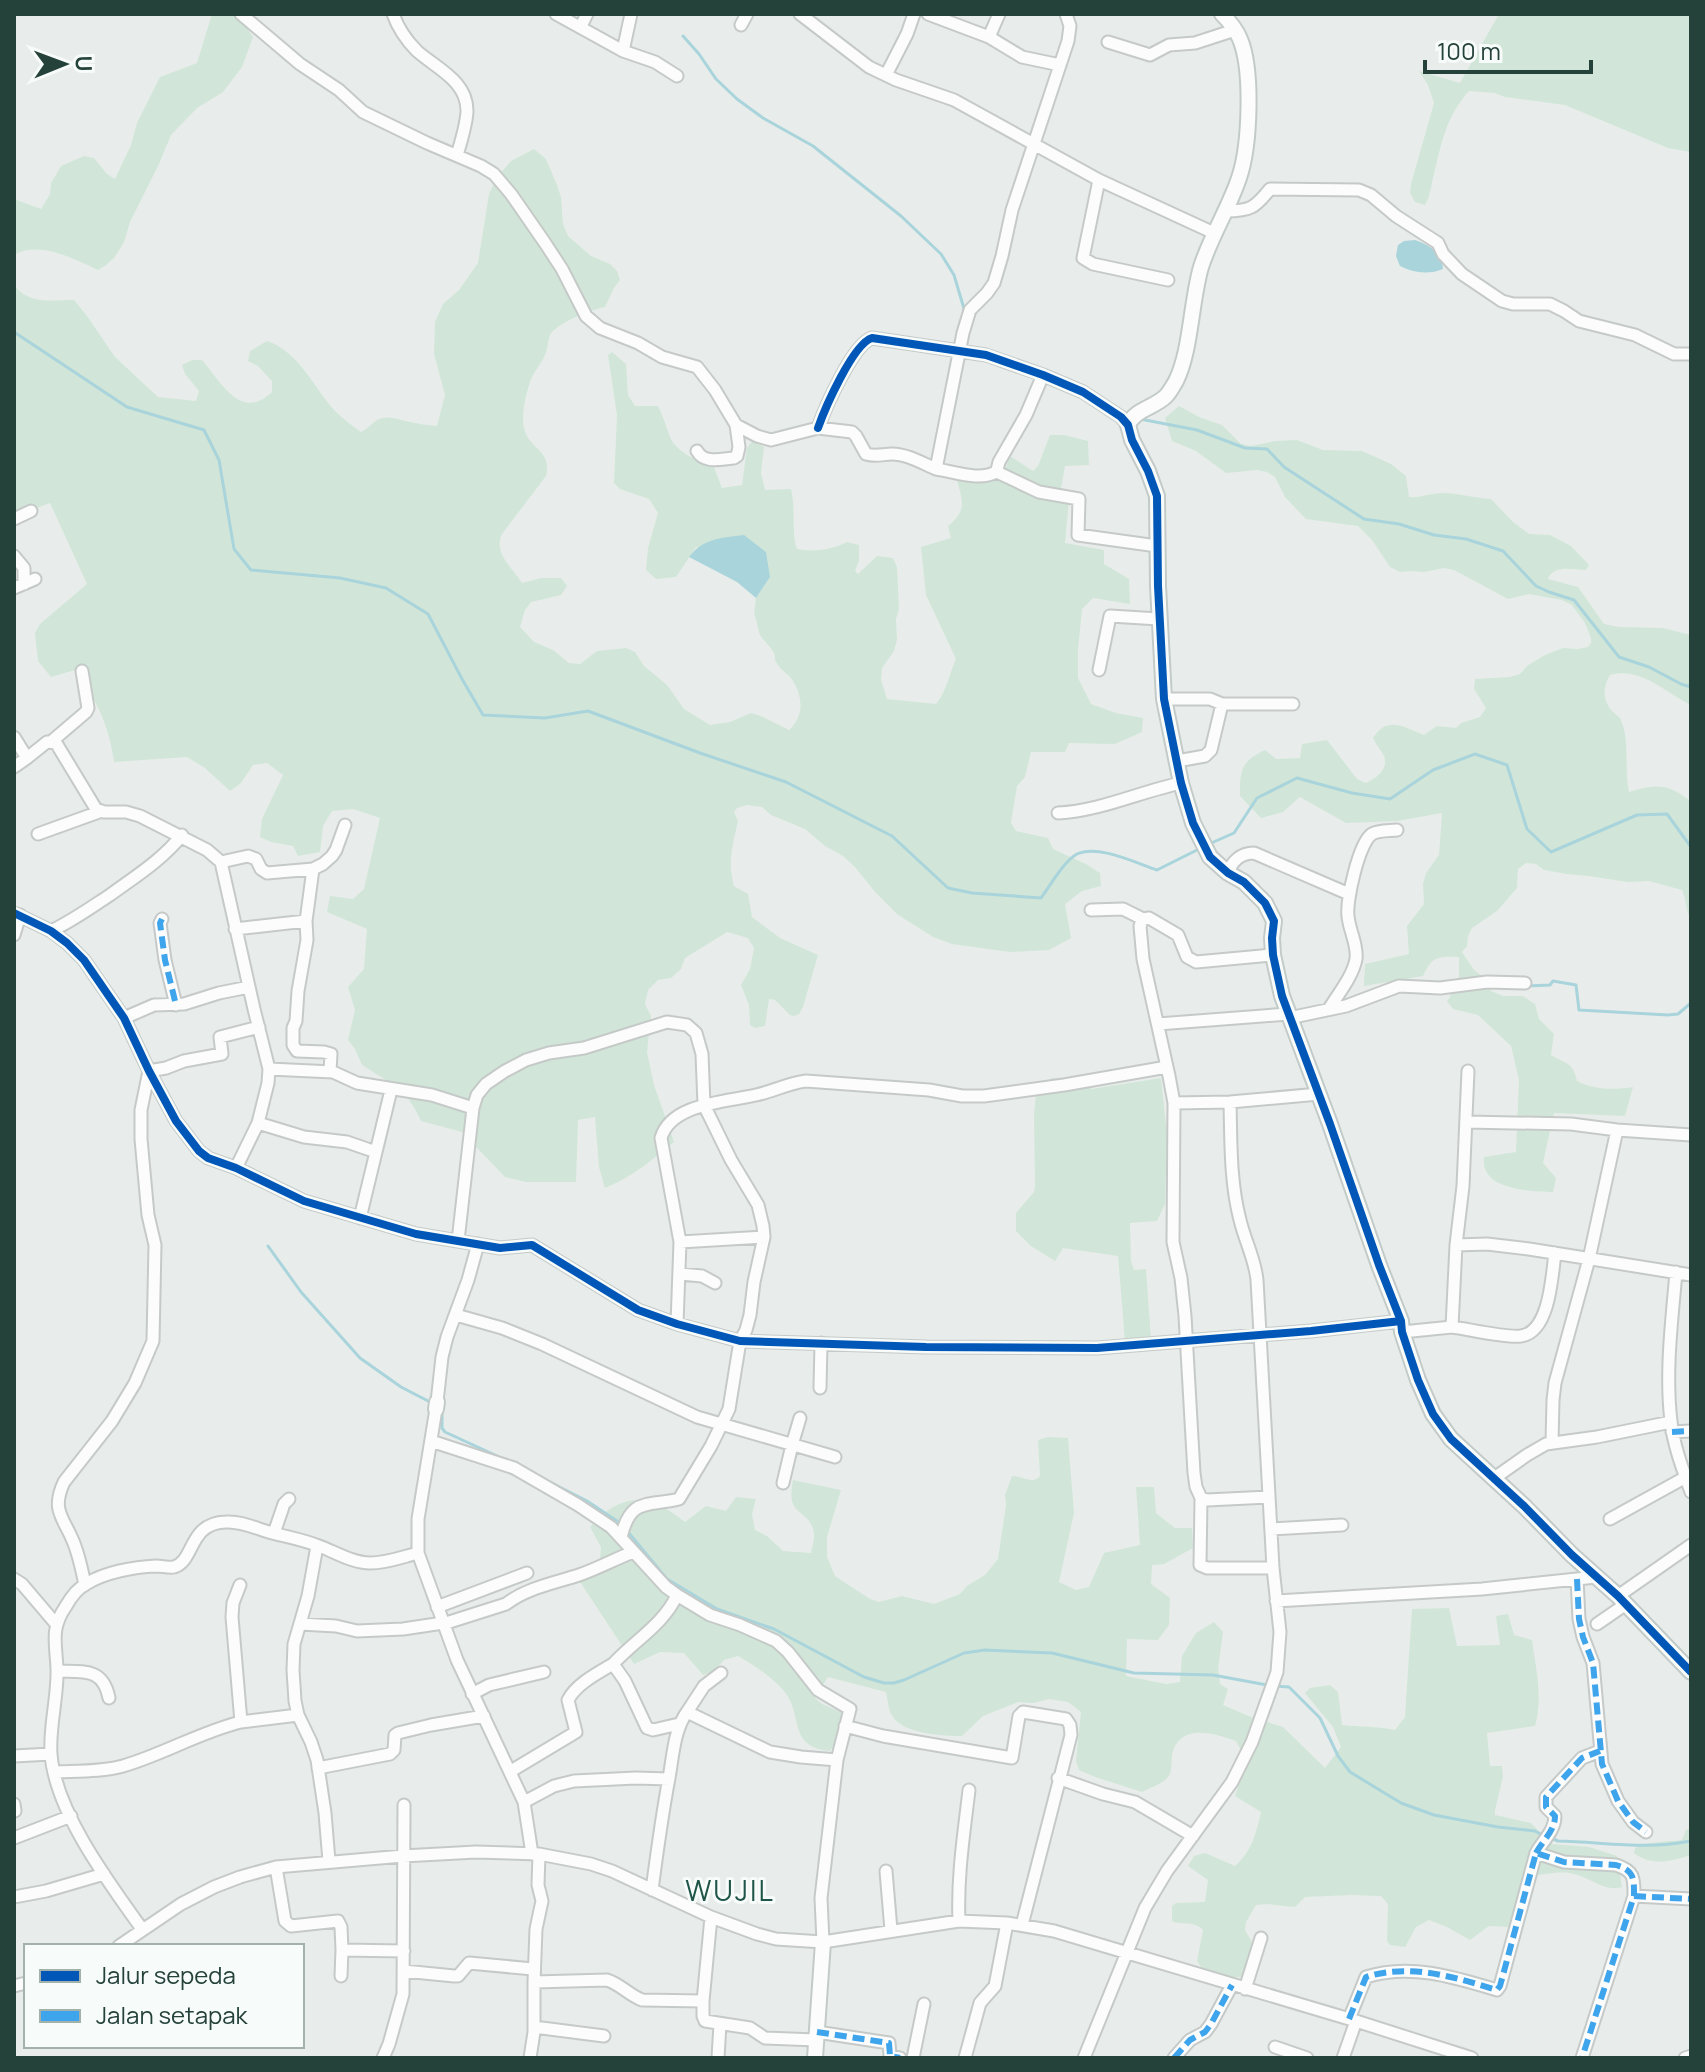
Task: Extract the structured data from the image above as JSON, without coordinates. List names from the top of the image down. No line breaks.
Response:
{"districts":["WUJIL"],"legend":["Jalur sepeda","Jalan setapak"],"scale_bar":"100 m","north":"right"}
